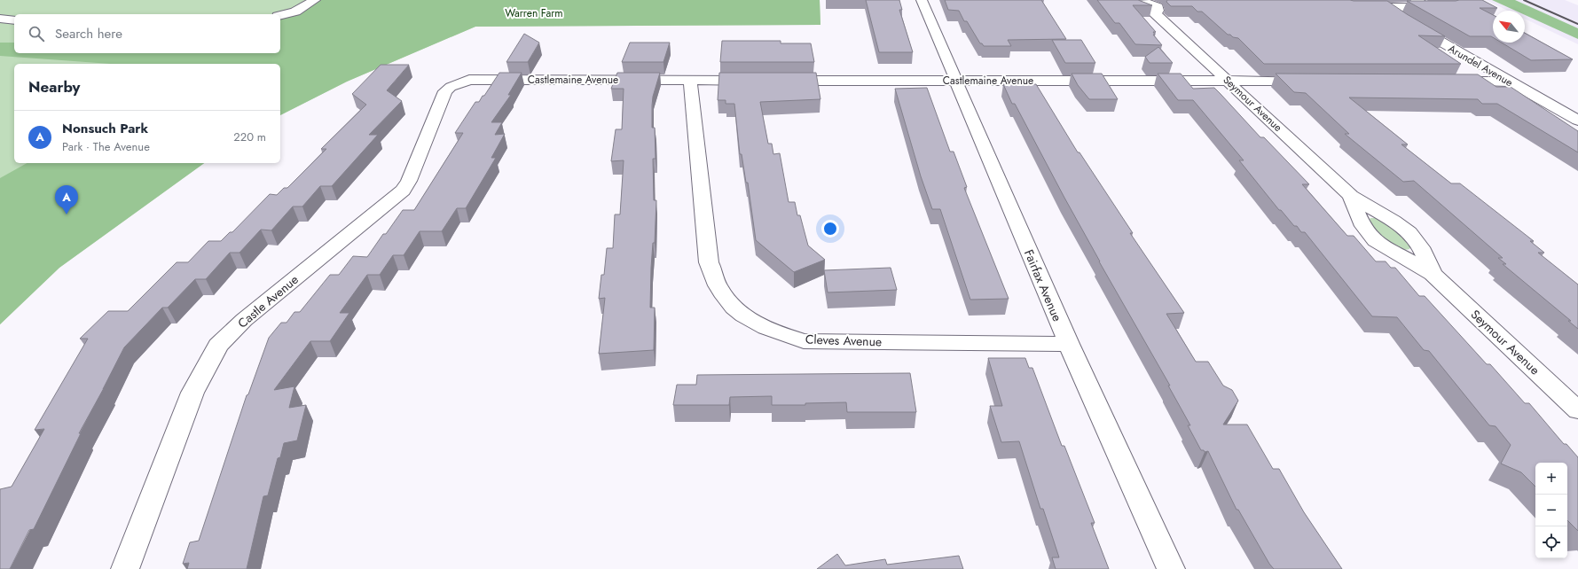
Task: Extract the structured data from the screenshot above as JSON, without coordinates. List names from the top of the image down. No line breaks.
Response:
{"streets":{"street":["Arundel Avenue","Castlemaine Avenue","Seymour Avenue","Fairfax Avenue","Castle Avenue","Cleves Avenue"]},"crossings":[["Castlemaine Avenue","Seymour Avenue"],["Castlemaine Avenue","Fairfax Avenue"],["Castlemaine Avenue","Castle Avenue"],["Castlemaine Avenue","Cleves Avenue"],["Fairfax Avenue","Cleves Avenue"]],"parks":["Warren Farm"],"north":"top left","page":{"search":"Search here","heading":"Nearby","list":[{"mark":"A","name":"Nonsuch Park","note":"Park · The Avenue","value":"220 m"}],"pins":"A","map_buttons":["+","−"]}}
